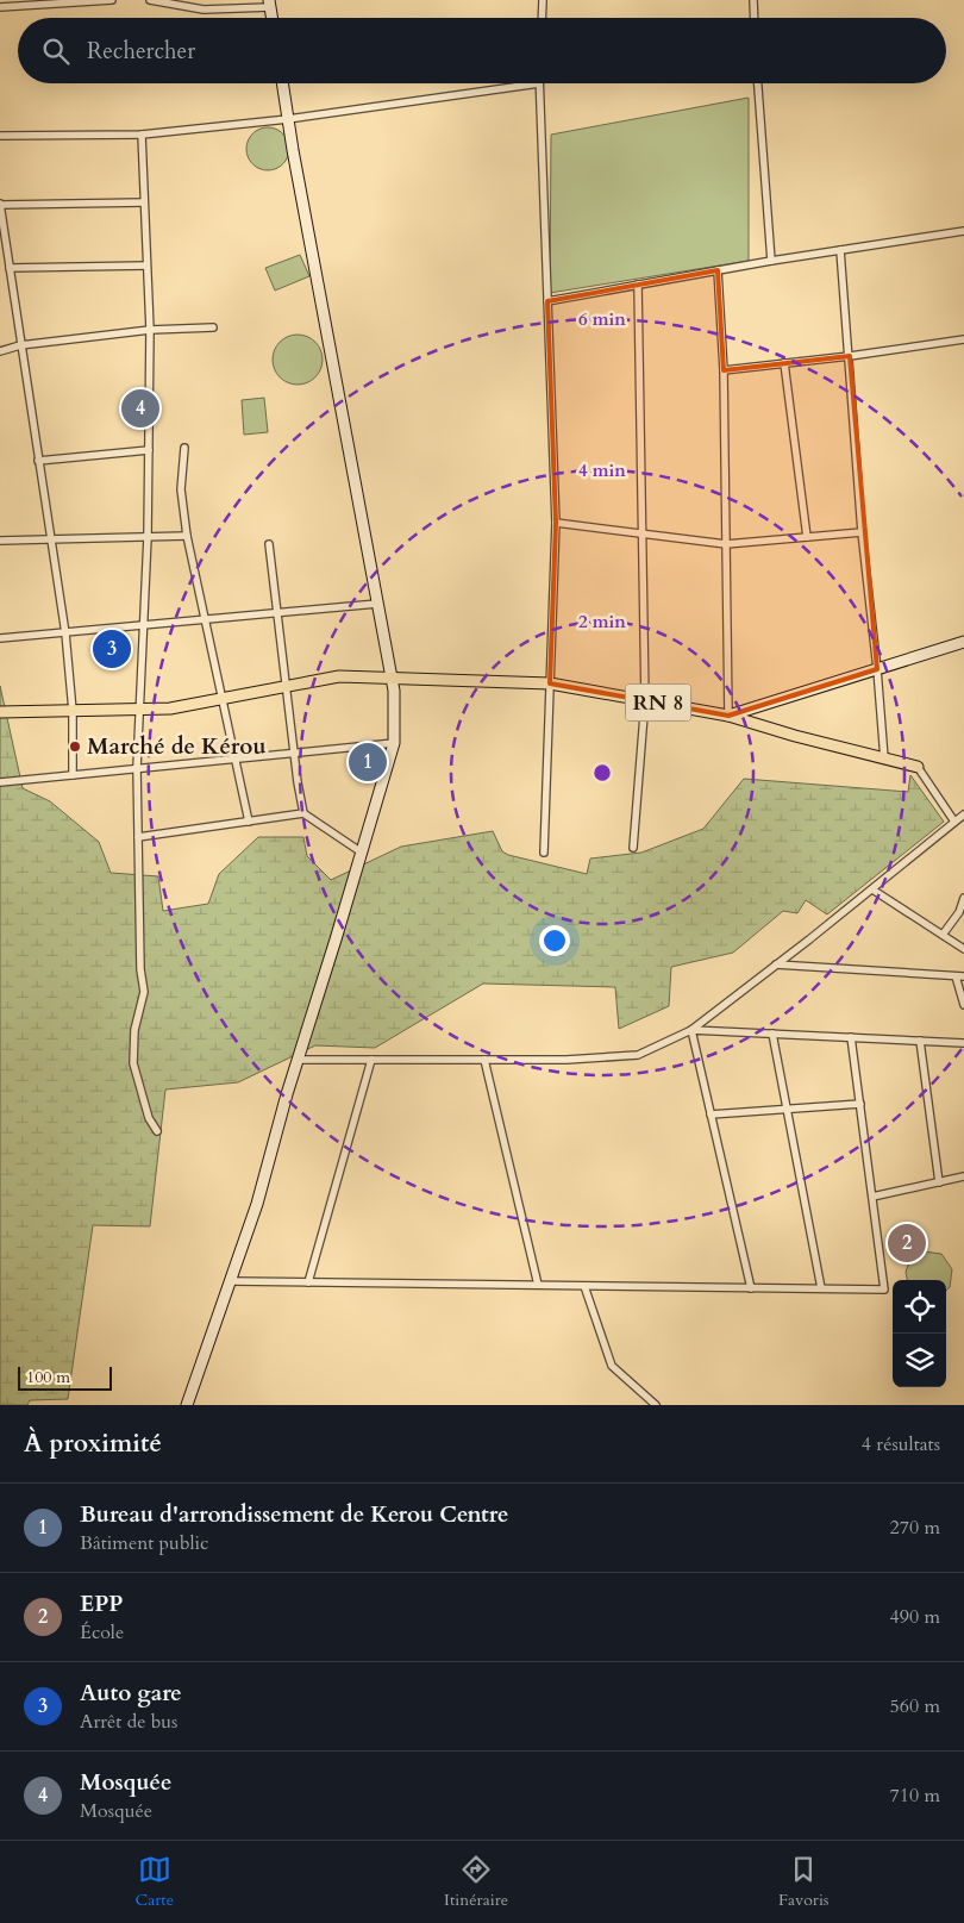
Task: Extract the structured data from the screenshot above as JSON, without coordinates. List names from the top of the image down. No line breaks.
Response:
{"streets":{"main road":["RN 8"]},"places":["Marché de Kérou"],"scale_bar":"100 m","page":{"search":"Rechercher","pins":["4","3","1","2"],"scale":"100 m","heading":["À proximité","4 résultats"],"list":[{"mark":"1","name":"Bureau d'arrondissement de Kerou Centre","note":"Bâtiment public","value":"270 m"},{"mark":"2","name":"EPP","note":"École","value":"490 m"},{"mark":"3","name":"Auto gare","note":"Arrêt de bus","value":"560 m"},{"mark":"4","name":"Mosquée","note":"Mosquée","value":"710 m"}],"nav":["Carte","Itinéraire","Favoris"]},"rings":["6 min","4 min","2 min"]}
